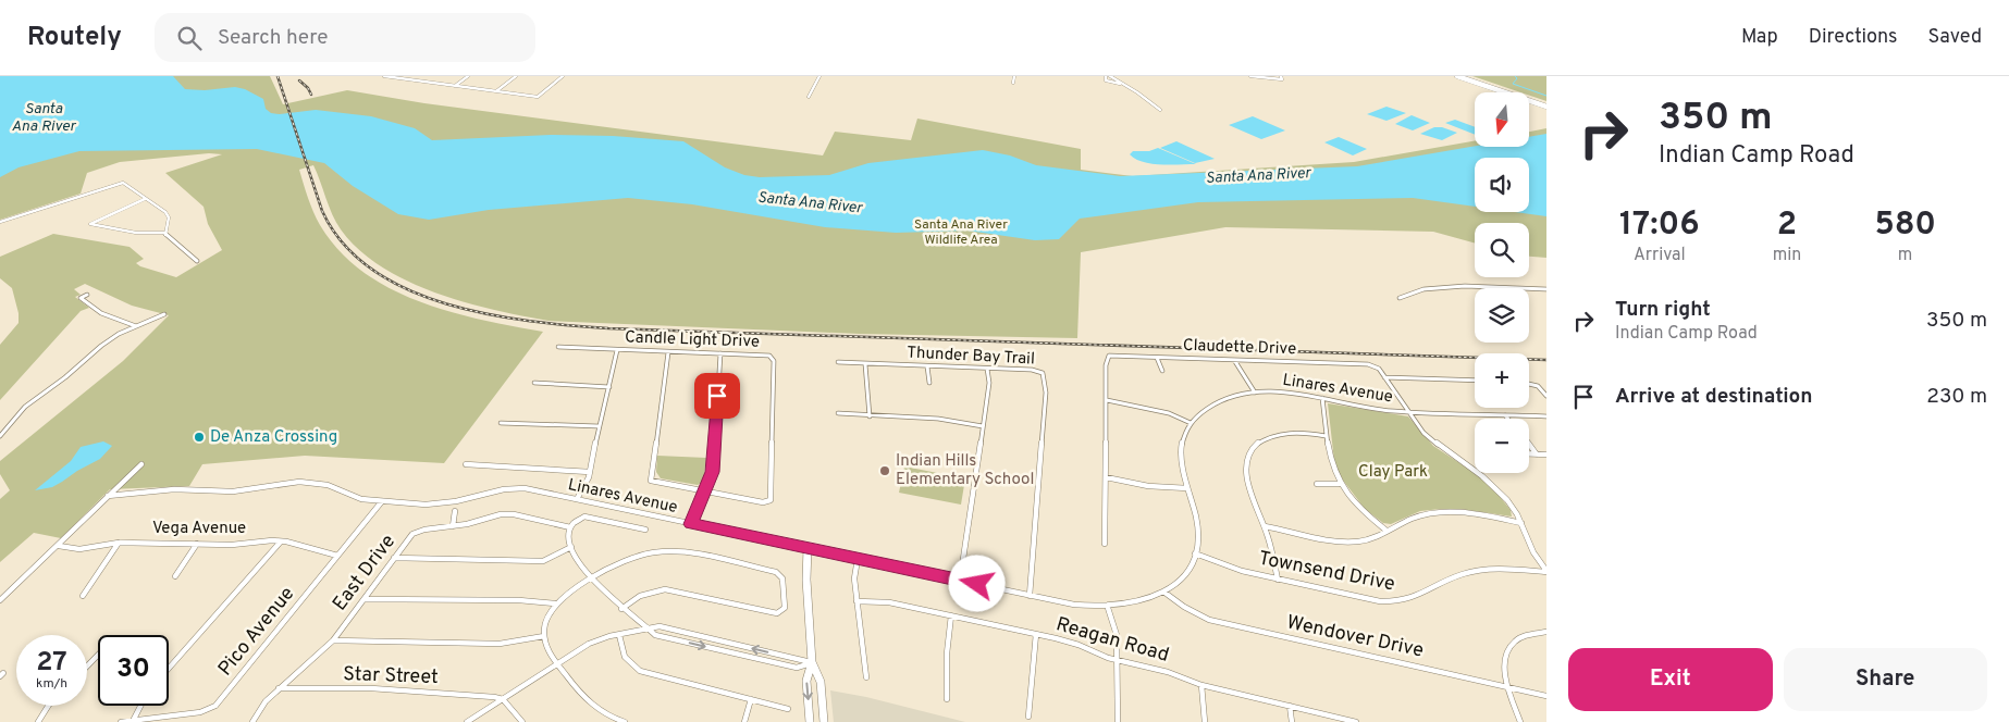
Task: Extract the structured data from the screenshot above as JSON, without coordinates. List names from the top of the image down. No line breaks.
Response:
{"streets":{"street":["Candle Light Drive","Claudette Drive","Thunder Bay Trail","Linares Avenue","Vega Avenue","Townsend Drive","East Drive","Pico Avenue","Wendover Drive","Reagan Road","Star Street"]},"crossings":[["Thunder Bay Trail","Linares Avenue"],["Linares Avenue","Townsend Drive"],["Linares Avenue","Pico Avenue"],["Linares Avenue","Wendover Drive"],["Vega Avenue","Pico Avenue"],["East Drive","Star Street"]],"water":["Santa Ana River"],"parks":["Santa Ana River Wildlife Area","Clay Park"],"places":["De Anza Crossing","Indian Hills Elementary School"],"north":"bottom","page":{"header":"Routely","search":"Search here","nav":["Map","Directions","Saved"],"turn":["350 m","Indian Camp Road"],"map_buttons":["+","−"],"eta":["17:06","Arrival","2","min","580","m"],"list":[{"name":"Turn right","note":"Indian Camp Road","value":"350 m"},{"name":"Arrive at destination","value":"230 m"}],"speed":"27 km/h","limit":"30","buttons":["Exit","Share"]}}
